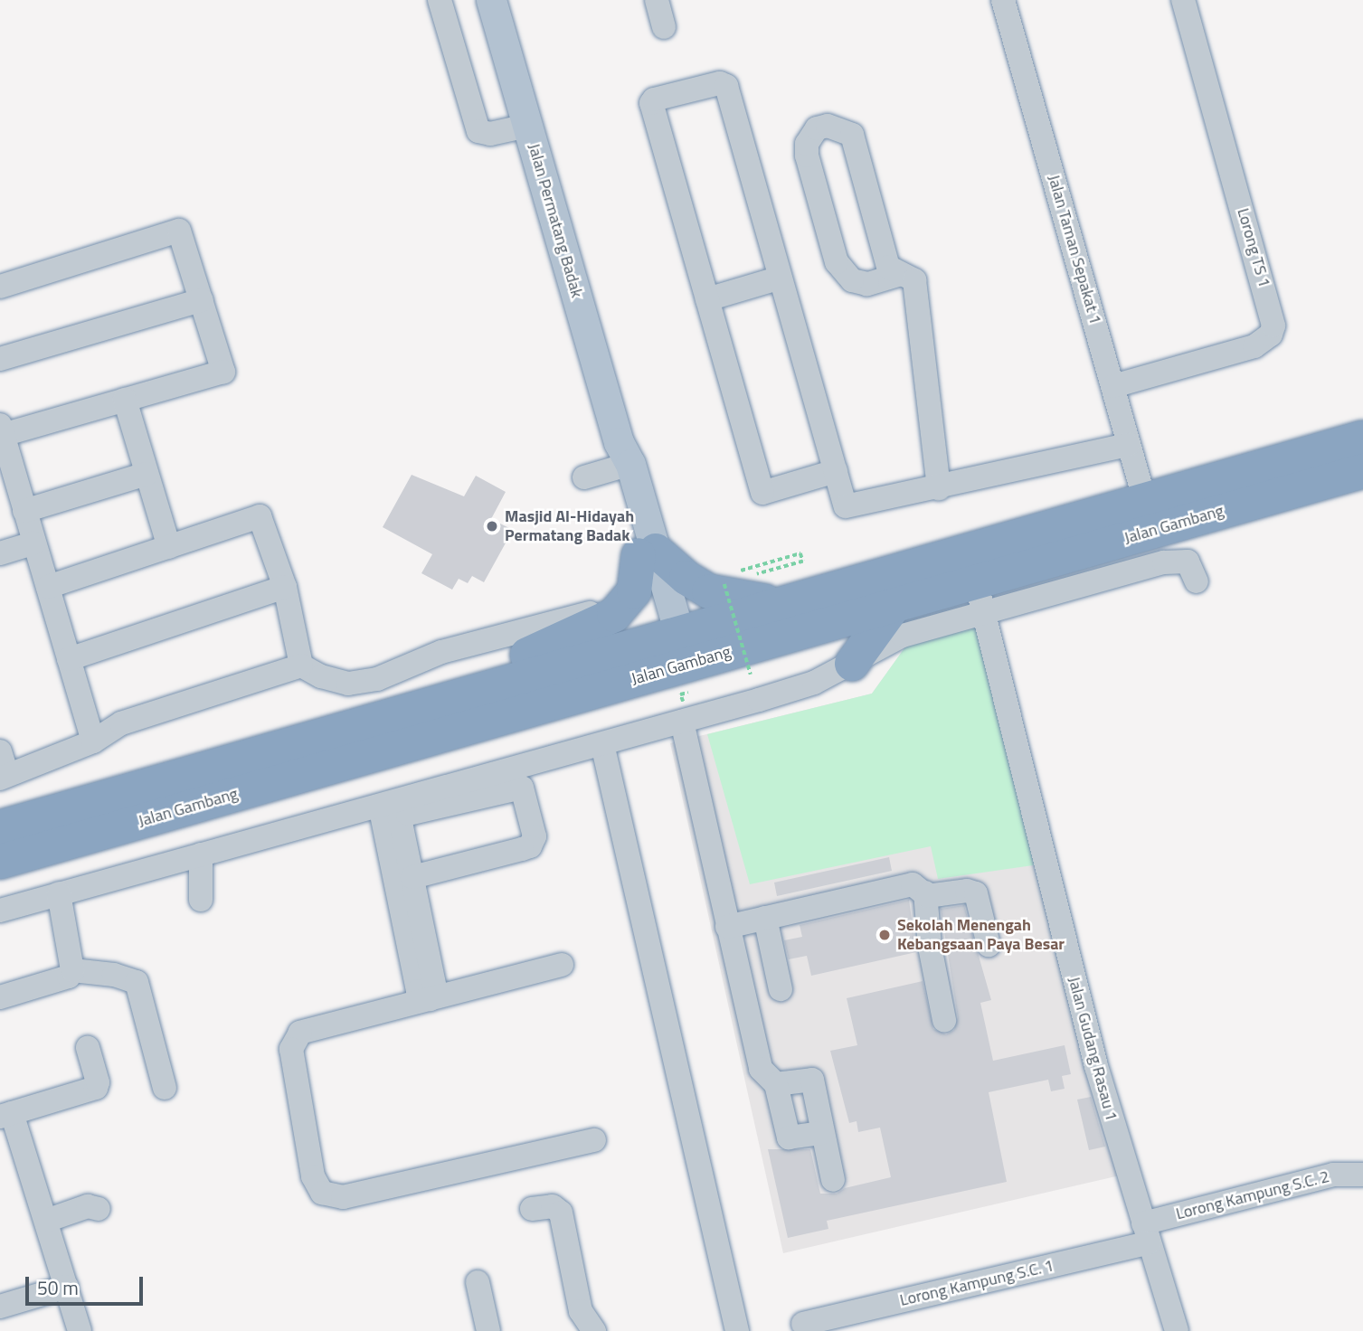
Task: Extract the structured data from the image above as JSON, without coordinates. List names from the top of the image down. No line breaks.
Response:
{"streets":{"highway":["Jalan Gambang"],"main road":["Jalan Permatang Badak"],"street":["Lorong TS 1","Jalan Taman Sepakat 1","Jalan Gudang Rasau 1","Lorong Kampung S.C. 2","Lorong Kampung S.C. 1"]},"crossings":[["Jalan Permatang Badak","Jalan Gambang"],["Lorong TS 1","Jalan Taman Sepakat 1"],["Jalan Taman Sepakat 1","Jalan Gambang"],["Jalan Gambang","Jalan Gudang Rasau 1"],["Jalan Gudang Rasau 1","Lorong Kampung S.C. 2"],["Jalan Gudang Rasau 1","Lorong Kampung S.C. 1"],["Lorong Kampung S.C. 2","Lorong Kampung S.C. 1"]],"places":["Masjid Al-Hidayah Permatang Badak","Sekolah Menengah Kebangsaan Paya Besar"],"scale_bar":"50 m"}
